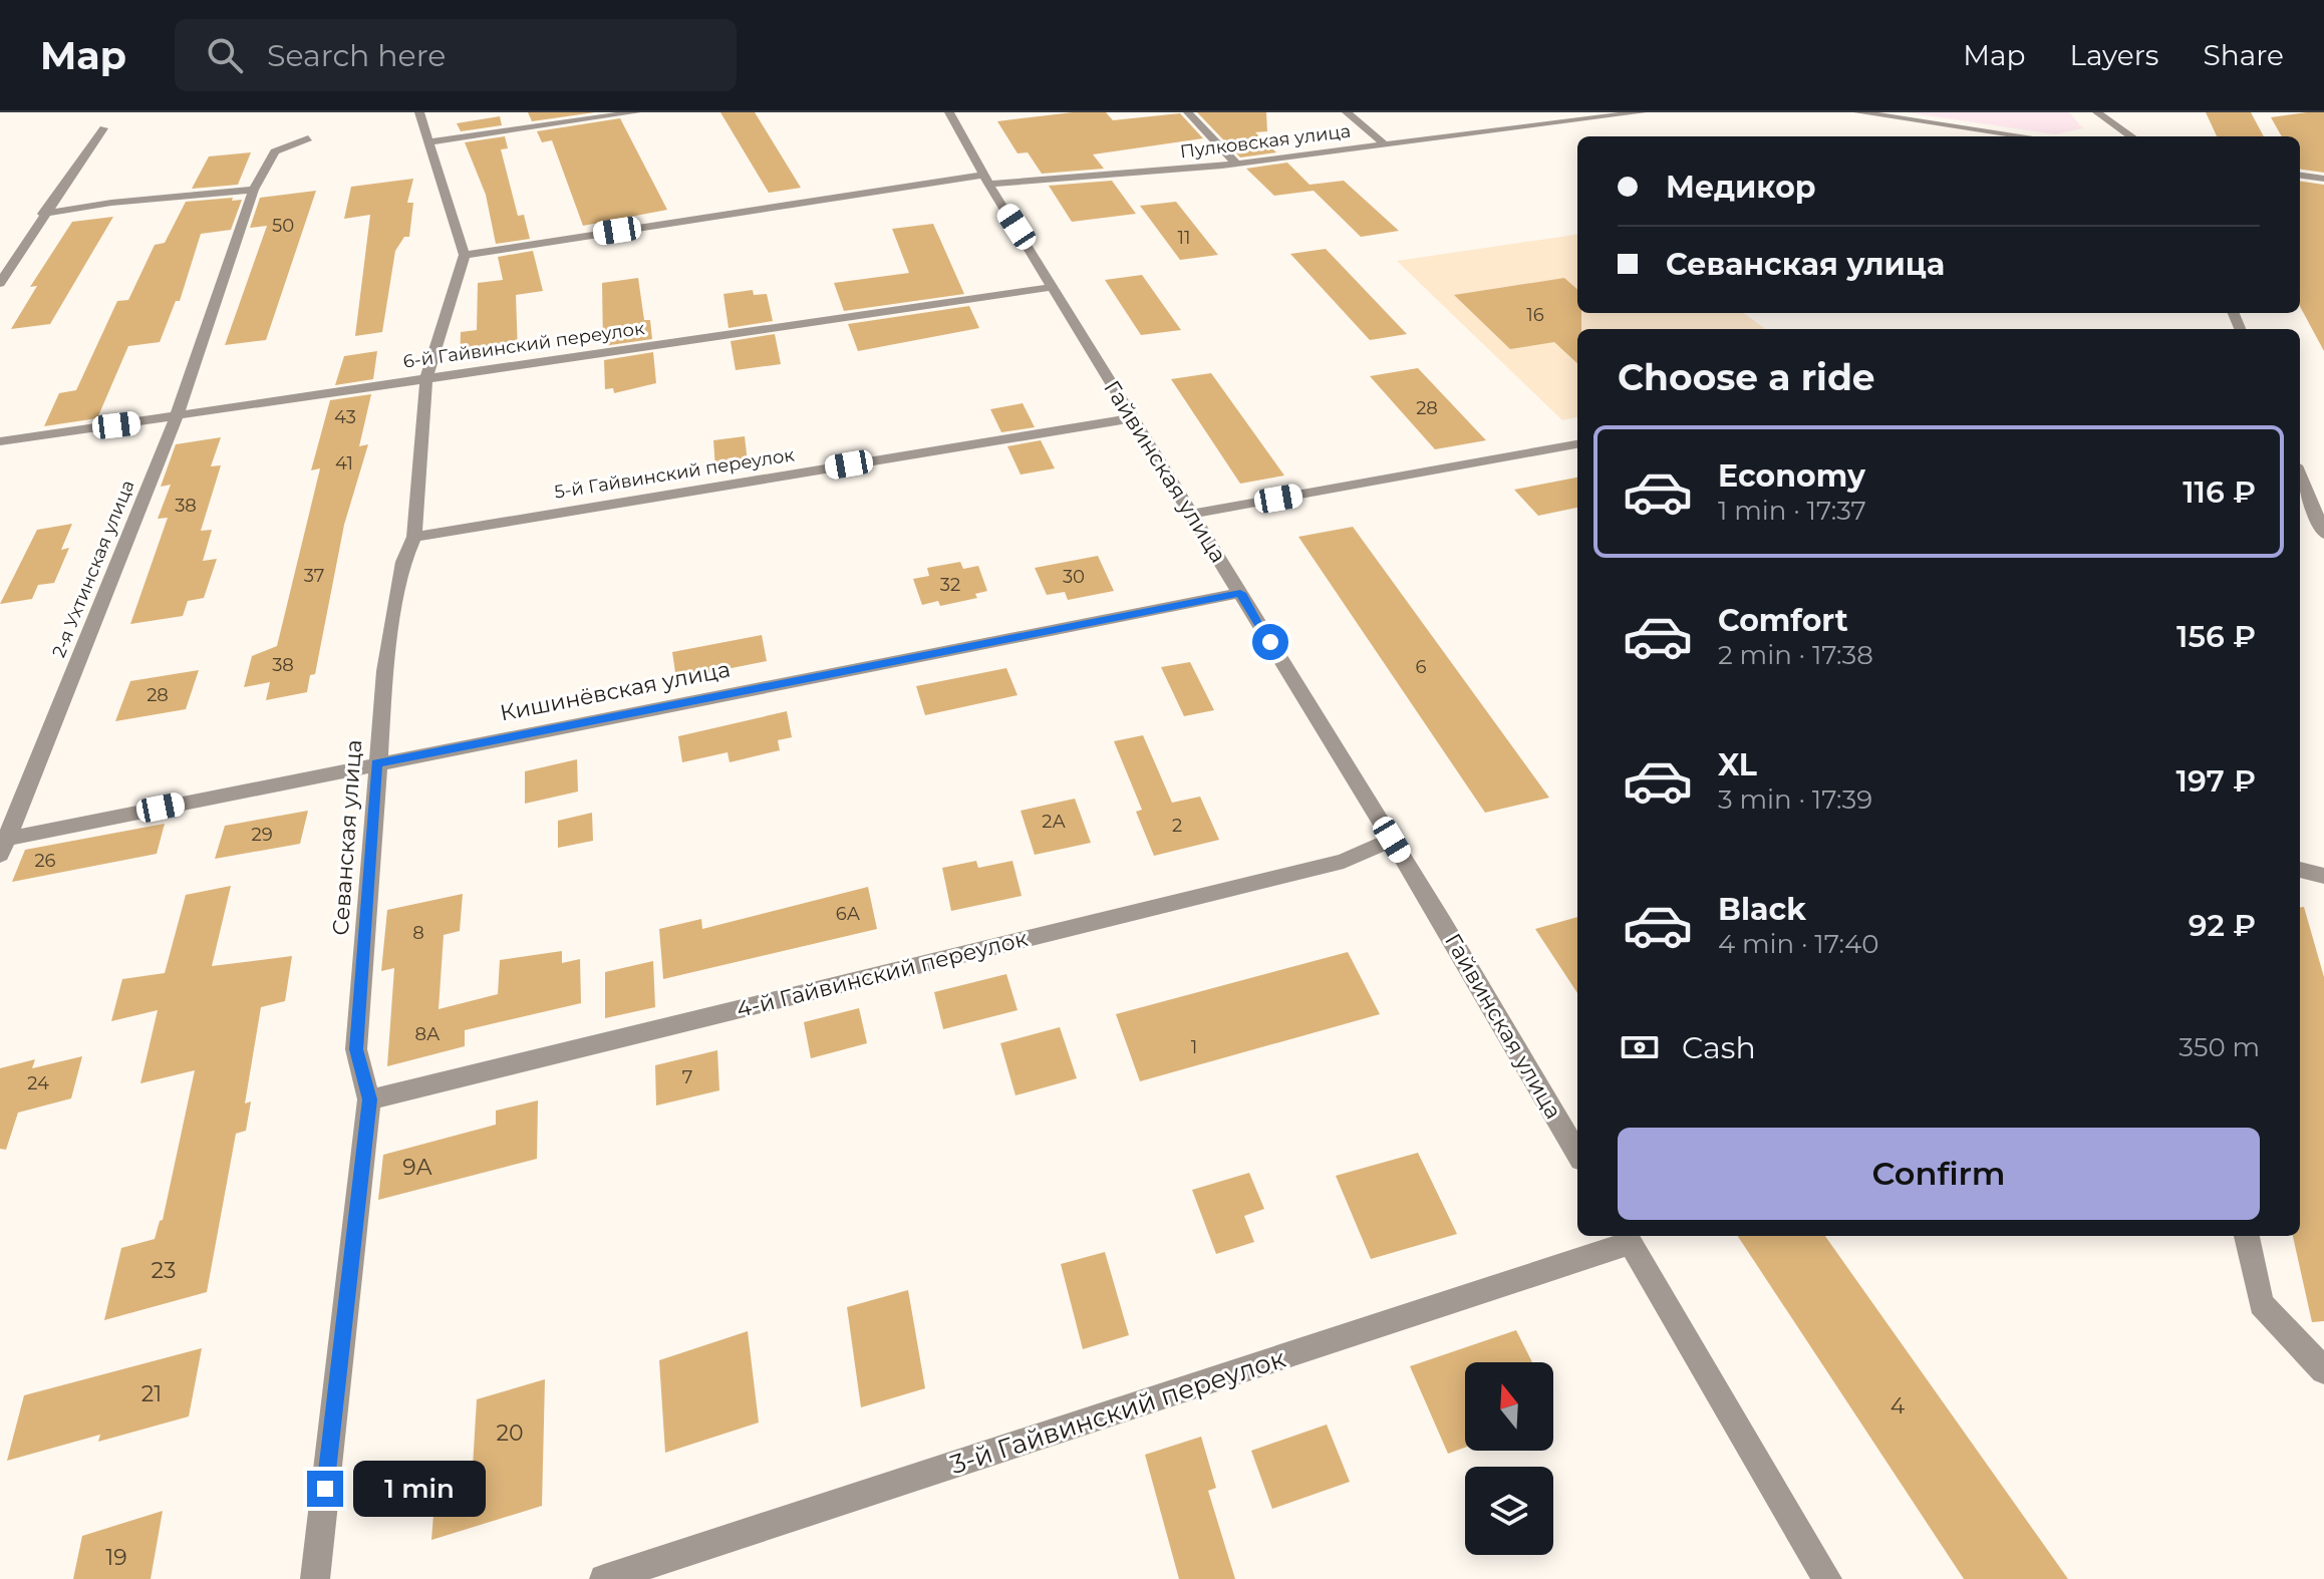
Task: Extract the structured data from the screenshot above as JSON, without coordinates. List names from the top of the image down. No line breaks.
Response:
{"streets":{"street":["Пулковская улица","6-й Гайвинский переулок","Гайвинская улица","5-й Гайвинский переулок","2-я Ухтинская улица","Кишинёвская улица","Севанская улица","4-й Гайвинский переулок","3-й Гайвинский переулок"]},"crossings":[["Пулковская улица","Гайвинская улица"],["Пулковская улица","Севанская улица"],["6-й Гайвинский переулок","Гайвинская улица"],["6-й Гайвинский переулок","2-я Ухтинская улица"],["6-й Гайвинский переулок","Севанская улица"],["Гайвинская улица","5-й Гайвинский переулок"],["Гайвинская улица","Кишинёвская улица"],["Гайвинская улица","4-й Гайвинский переулок"],["5-й Гайвинский переулок","Севанская улица"],["2-я Ухтинская улица","Кишинёвская улица"],["Кишинёвская улица","Севанская улица"],["Севанская улица","4-й Гайвинский переулок"]],"house_numbers":["50","11","16","28","43","41","38","37","30","32","38","6","28","2А","2","29","26","6А","8","8А","1","7","24","9А","23","21","4","20","19"],"north":"top","page":{"header":"Map","search":"Search here","nav":["Map","Layers","Share"],"banner":["Медикор","Севанская улица"],"heading":"Choose a ride","list":[{"name":"Economy","note":"1 min · 17:37","value":"116 ₽"},{"name":"Comfort","note":"2 min · 17:38","value":"156 ₽"},{"name":"XL","note":"3 min · 17:39","value":"197 ₽"},{"name":"Black","note":"4 min · 17:40","value":"92 ₽"}],"pay":["Cash","350 m"],"buttons":"Confirm","bubble":"1 min"}}
